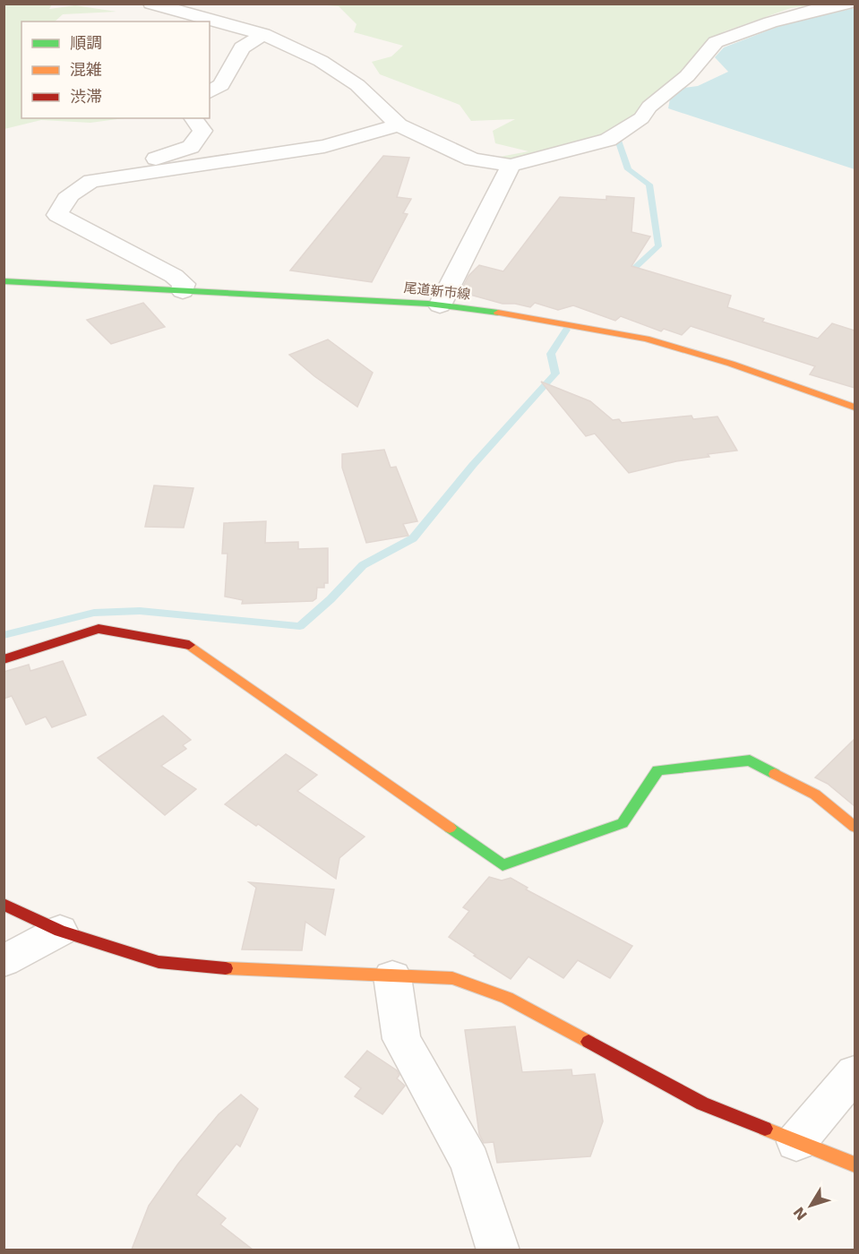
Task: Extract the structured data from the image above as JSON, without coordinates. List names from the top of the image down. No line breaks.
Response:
{"streets":{"street":["尾道新市線"]},"legend":["順調","混雑","渋滞"],"north":"bottom left"}
